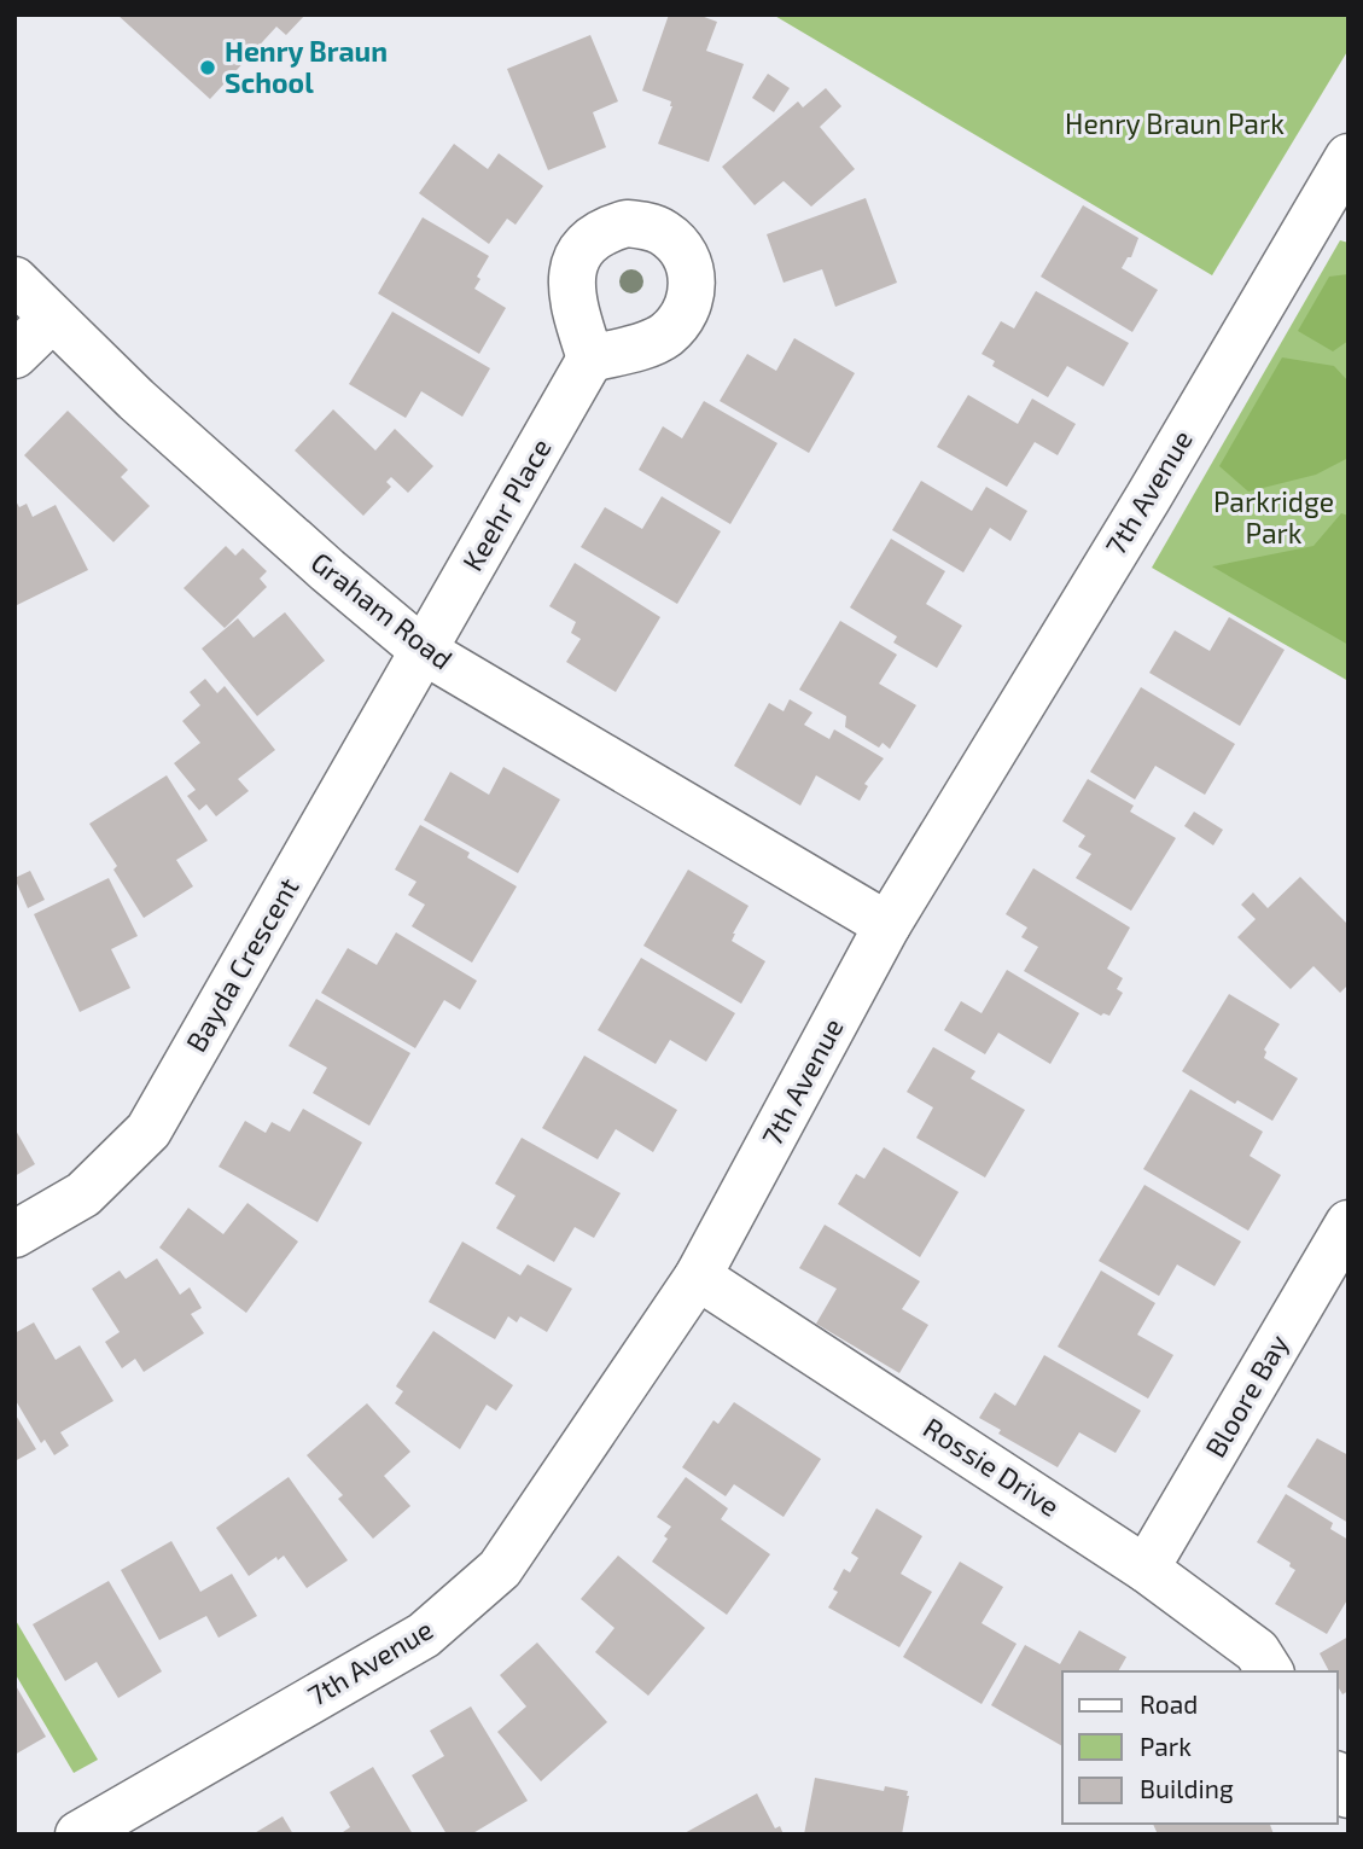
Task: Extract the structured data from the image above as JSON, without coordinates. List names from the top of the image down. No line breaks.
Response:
{"streets":{"street":["7th Avenue","Keehr Place","Graham Road","Bayda Crescent","Bloore Bay","Rossie Drive"]},"crossings":[["7th Avenue","Graham Road"],["7th Avenue","Rossie Drive"],["Keehr Place","Graham Road"],["Keehr Place","Bayda Crescent"],["Graham Road","Bayda Crescent"],["Bloore Bay","Rossie Drive"]],"parks":["Henry Braun Park","Parkridge Park"],"places":["Henry Braun School"],"legend":["Road","Park","Building"]}
